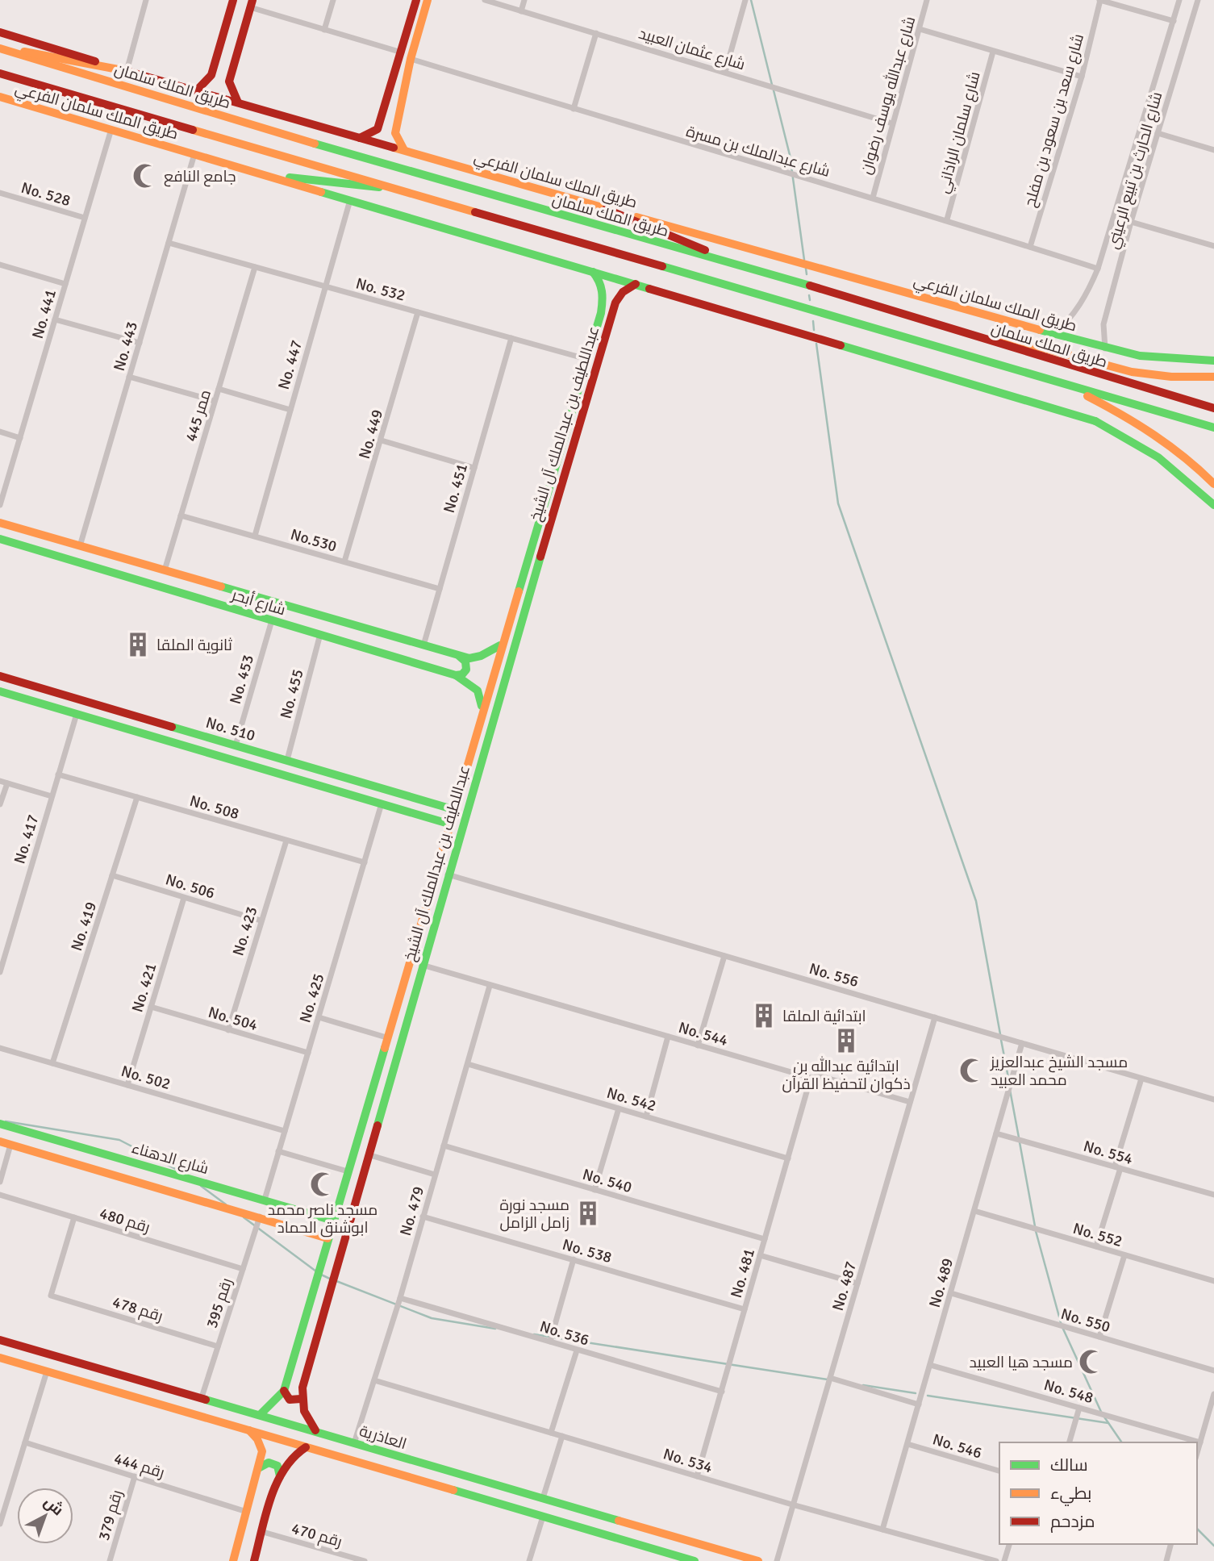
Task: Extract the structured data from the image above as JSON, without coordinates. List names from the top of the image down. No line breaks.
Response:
{"streets":{"main road":["طريق الملك سلمان","طريق الملك سلمان الفرعي","عبداللطيف بن عبدالملك آل الشيخ","شارع أبحر","No. 510","شارع الدهناء","العاذرية"],"street":["شارع عثمان العبيد","شارع عبدالله يوسف رضوان","شارع سعد بن سعود بن مفلح","شارع سلمان الراذاني","شارع عبدالملك بن مسرة","شارع الحارث بن تبيع الرعيني","No. 528","No. 532","No. 441","No. 443","No. 447","ممر 445","No. 449","No. 451","No.530","No. 453","No. 455","No. 508","No. 417","No. 506","No. 419","No. 423","No. 556","No. 421","No. 425","No. 504","No. 544","No. 502","No. 542","No. 554","No. 540","No. 479","رقم 480","No. 552","No. 538","No. 481","No. 489","No. 487","رقم 395","رقم 478","No. 550","No. 536","No. 548","No. 546","No. 534","رقم 444","رقم 379","رقم 470"]},"crossings":[["شارع عثمان العبيد","شارع عبدالله يوسف رضوان"],["شارع عبدالله يوسف رضوان","شارع عبدالملك بن مسرة"],["طريق الملك سلمان الفرعي","شارع الحارث بن تبيع الرعيني"],["طريق الملك سلمان الفرعي","No. 441"],["طريق الملك سلمان الفرعي","No. 443"],["طريق الملك سلمان الفرعي","No. 447"],["شارع سعد بن سعود بن مفلح","شارع عبدالملك بن مسرة"],["شارع سلمان الراذاني","شارع عبدالملك بن مسرة"],["شارع عبدالملك بن مسرة","شارع الحارث بن تبيع الرعيني"],["No. 528","No. 441"],["No. 532","No. 443"],["No. 532","No. 447"],["No. 532","ممر 445"],["No. 532","عبداللطيف بن عبدالملك آل الشيخ"],["No. 532","No. 449"],["No. 532","No. 451"],["No. 443","شارع أبحر"],["No. 447","No.530"],["ممر 445","No.530"],["ممر 445","شارع أبحر"],["عبداللطيف بن عبدالملك آل الشيخ","شارع أبحر"],["عبداللطيف بن عبدالملك آل الشيخ","No. 510"],["عبداللطيف بن عبدالملك آل الشيخ","No. 556"],["عبداللطيف بن عبدالملك آل الشيخ","No. 544"],["عبداللطيف بن عبدالملك آل الشيخ","شارع الدهناء"],["عبداللطيف بن عبدالملك آل الشيخ","العاذرية"],["No. 449","No.530"],["No. 451","No.530"],["No. 451","شارع أبحر"],["شارع أبحر","No. 453"],["شارع أبحر","No. 455"],["No. 453","No. 510"],["No. 455","No. 510"],["No. 510","No. 417"],["No. 510","No. 425"],["No. 508","No. 417"],["No. 508","No. 419"],["No. 508","No. 423"],["No. 508","No. 425"],["No. 506","No. 419"],["No. 506","No. 423"],["No. 506","No. 421"],["No. 419","No. 502"],["No. 423","No. 504"],["No. 556","No. 489"],["No. 556","No. 487"],["No. 421","No. 504"],["No. 421","No. 502"],["No. 425","No. 504"],["No. 425","No. 502"],["No. 425","شارع الدهناء"],["No. 544","No. 479"],["No. 544","No. 481"],["No. 544","No. 487"],["No. 542","No. 479"],["No. 542","No. 481"],["No. 554","No. 489"],["شارع الدهناء","رقم 395"],["No. 540","No. 479"],["No. 540","No. 481"],["No. 479","No. 538"],["No. 479","No. 536"],["No. 479","العاذرية"],["No. 479","No. 534"],["رقم 480","رقم 395"],["رقم 480","رقم 478"],["No. 552","No. 489"],["No. 538","No. 481"],["No. 481","No. 536"],["No. 481","No. 534"],["No. 489","No. 550"],["No. 489","No. 548"],["No. 489","No. 546"],["No. 489","No. 534"],["No. 487","No. 534"],["رقم 395","رقم 478"],["رقم 395","العاذرية"],["رقم 444","رقم 379"]],"places":{"mosque":["جامع النافع","مسجد الشيخ عبدالعزيز محمد العبيد","مسجد ناصر محمد ابوشنق الحماد","مسجد هيا العبيد"],"building":["ثانوية الملقا","ابتدائية الملقا","ابتدائية عبدالله بن ذكوان لتحفيظ القرآن","مسجد نورة زامل الزامل"]},"legend":["سالك","بطيء","مزدحم"],"north":"top right"}
